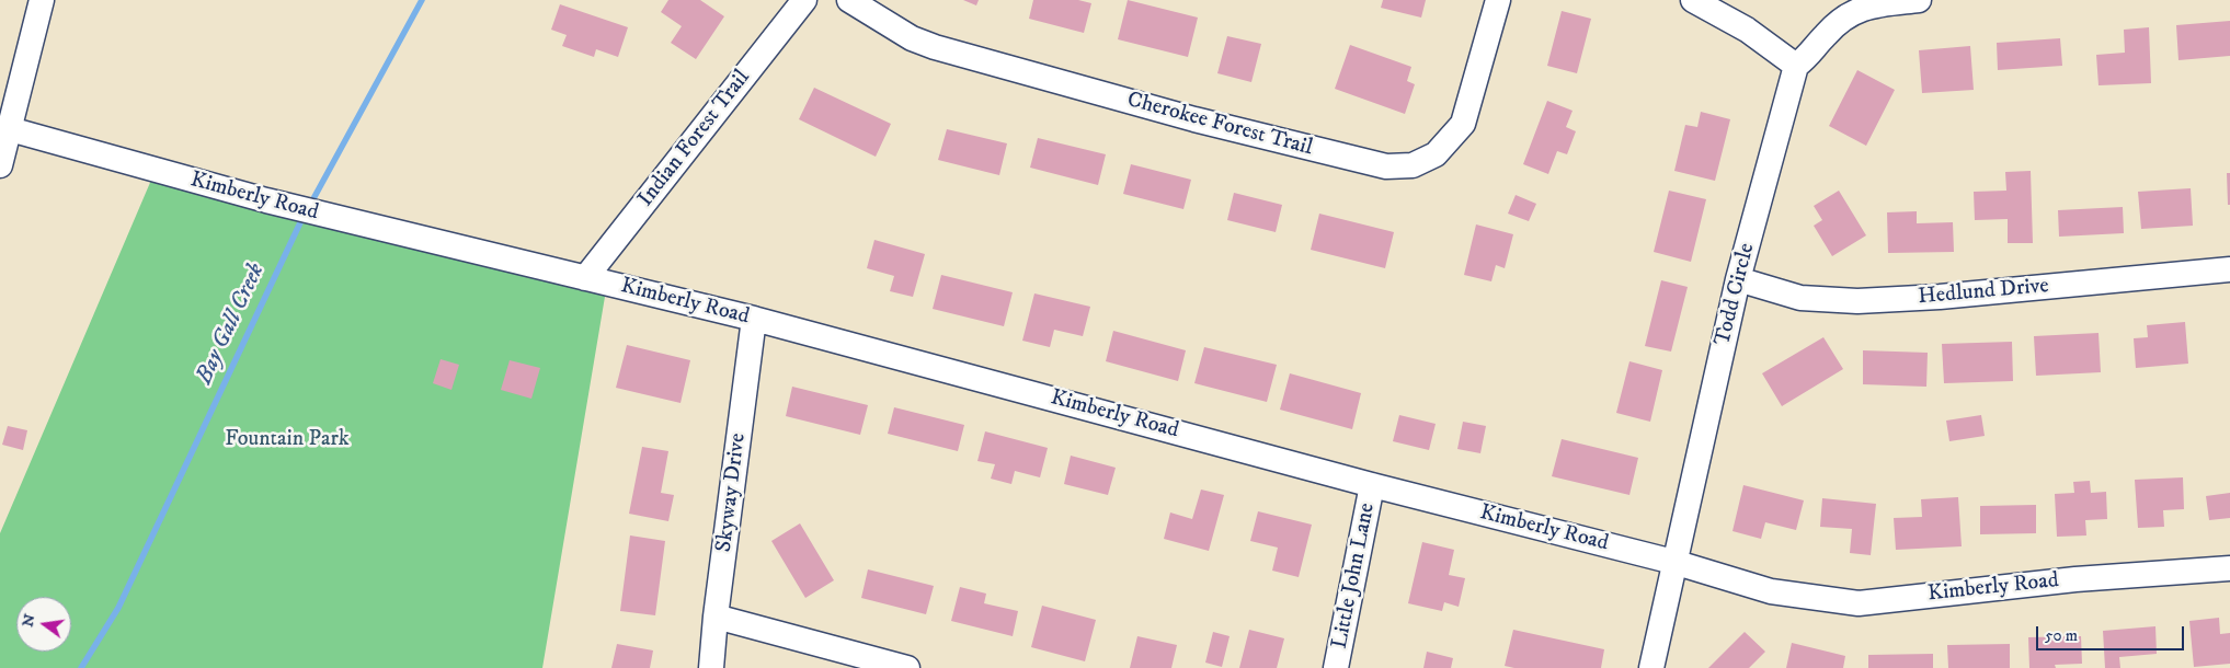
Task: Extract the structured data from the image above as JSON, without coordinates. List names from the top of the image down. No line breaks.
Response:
{"streets":{"street":["Cherokee Forest Trail","Indian Forest Trail","Kimberly Road","Hedlund Drive","Todd Circle","Skyway Drive","Little John Lane"]},"crossings":[["Indian Forest Trail","Kimberly Road"],["Kimberly Road","Todd Circle"],["Kimberly Road","Skyway Drive"],["Kimberly Road","Little John Lane"],["Hedlund Drive","Todd Circle"]],"water":["Bay Gall Creek"],"parks":["Fountain Park"],"scale_bar":"50 m","north":"left"}
